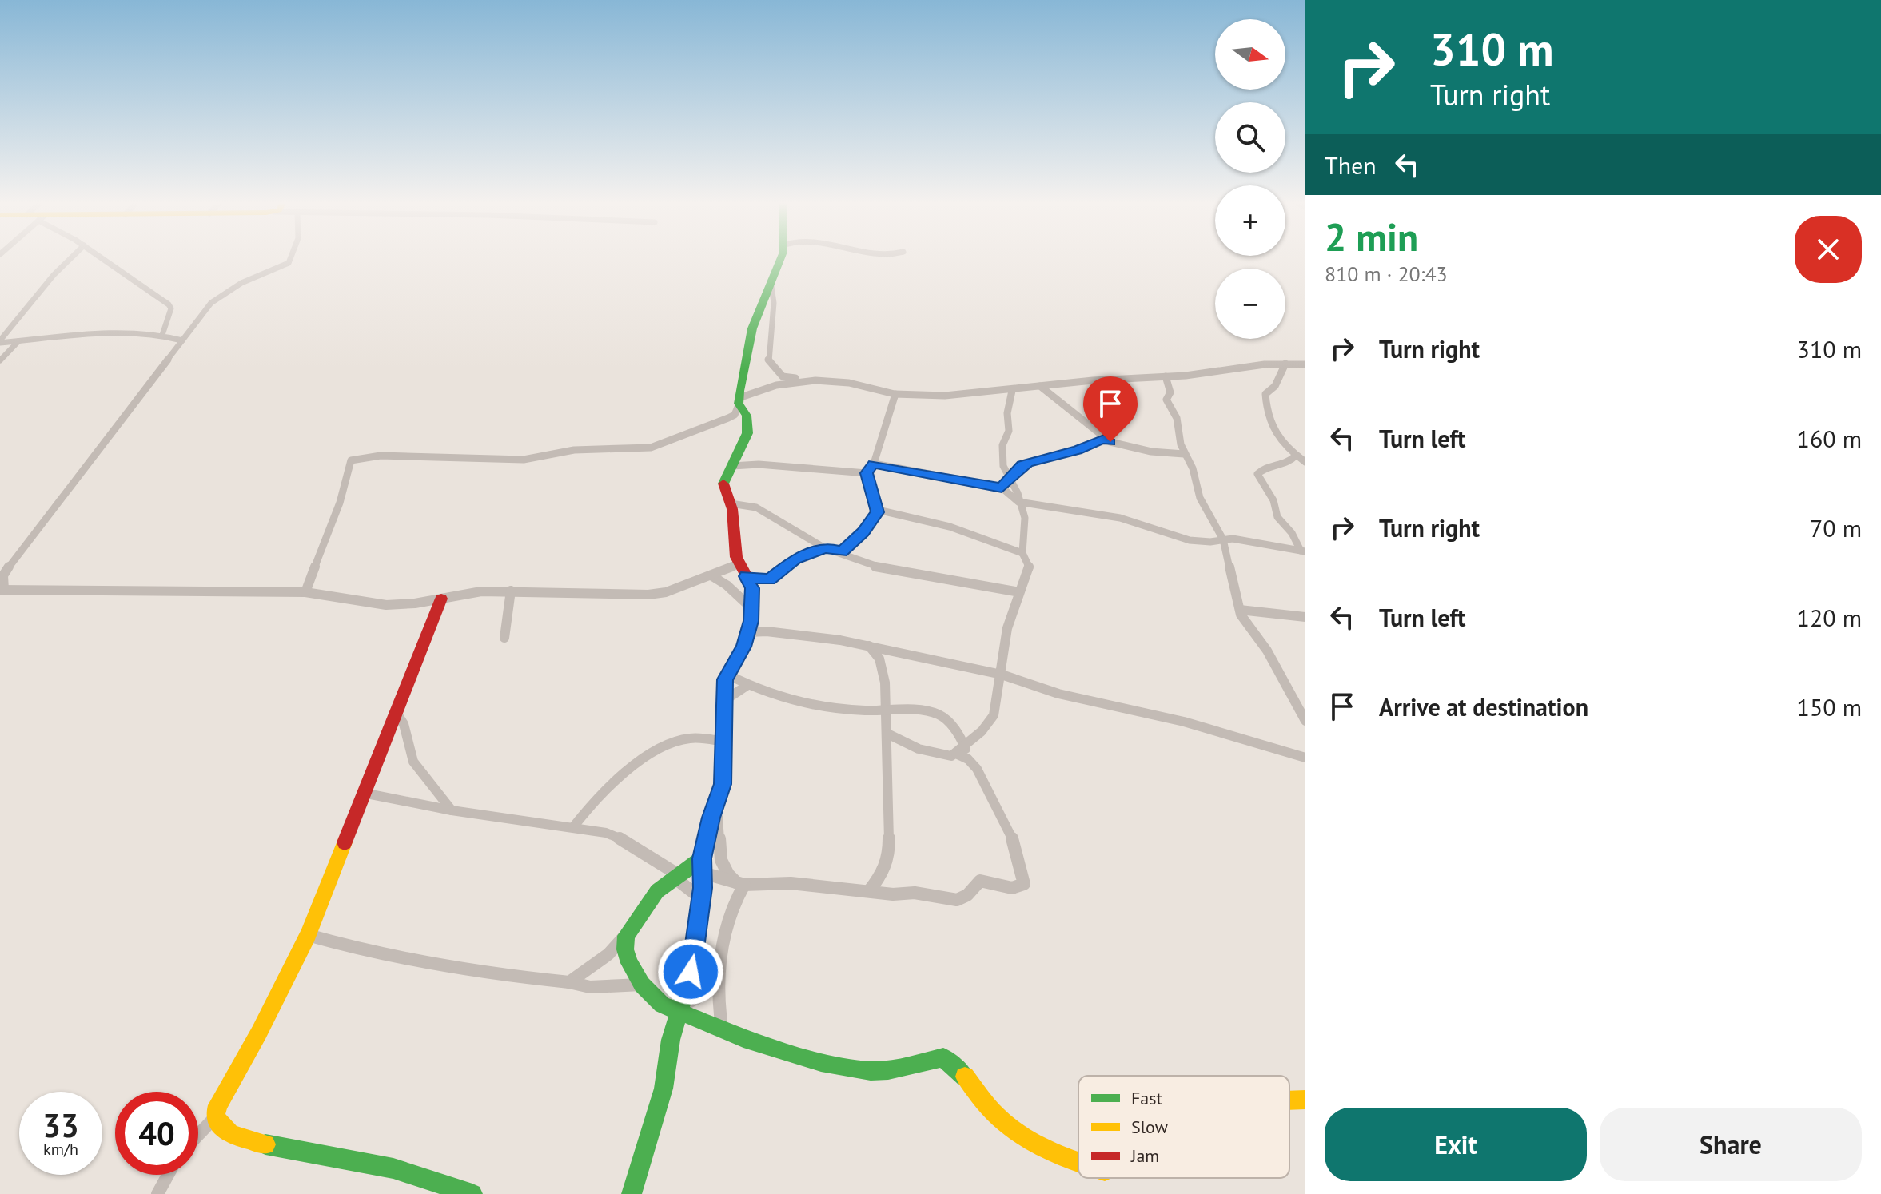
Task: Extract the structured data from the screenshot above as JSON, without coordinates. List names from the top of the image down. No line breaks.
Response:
{"legend":["Fast","Slow","Jam"],"north":"right","page":{"turn":["310 m","Turn right"],"map_buttons":["+","−"],"then":"Then","heading":["2 min","810 m · 20:43"],"list":[{"name":"Turn right","value":"310 m"},{"name":"Turn left","value":"160 m"},{"name":"Turn right","value":"70 m"},{"name":"Turn left","value":"120 m"},{"name":"Arrive at destination","value":"150 m"}],"speed":"33 km/h","limit":"40","buttons":["Exit","Share"]}}
